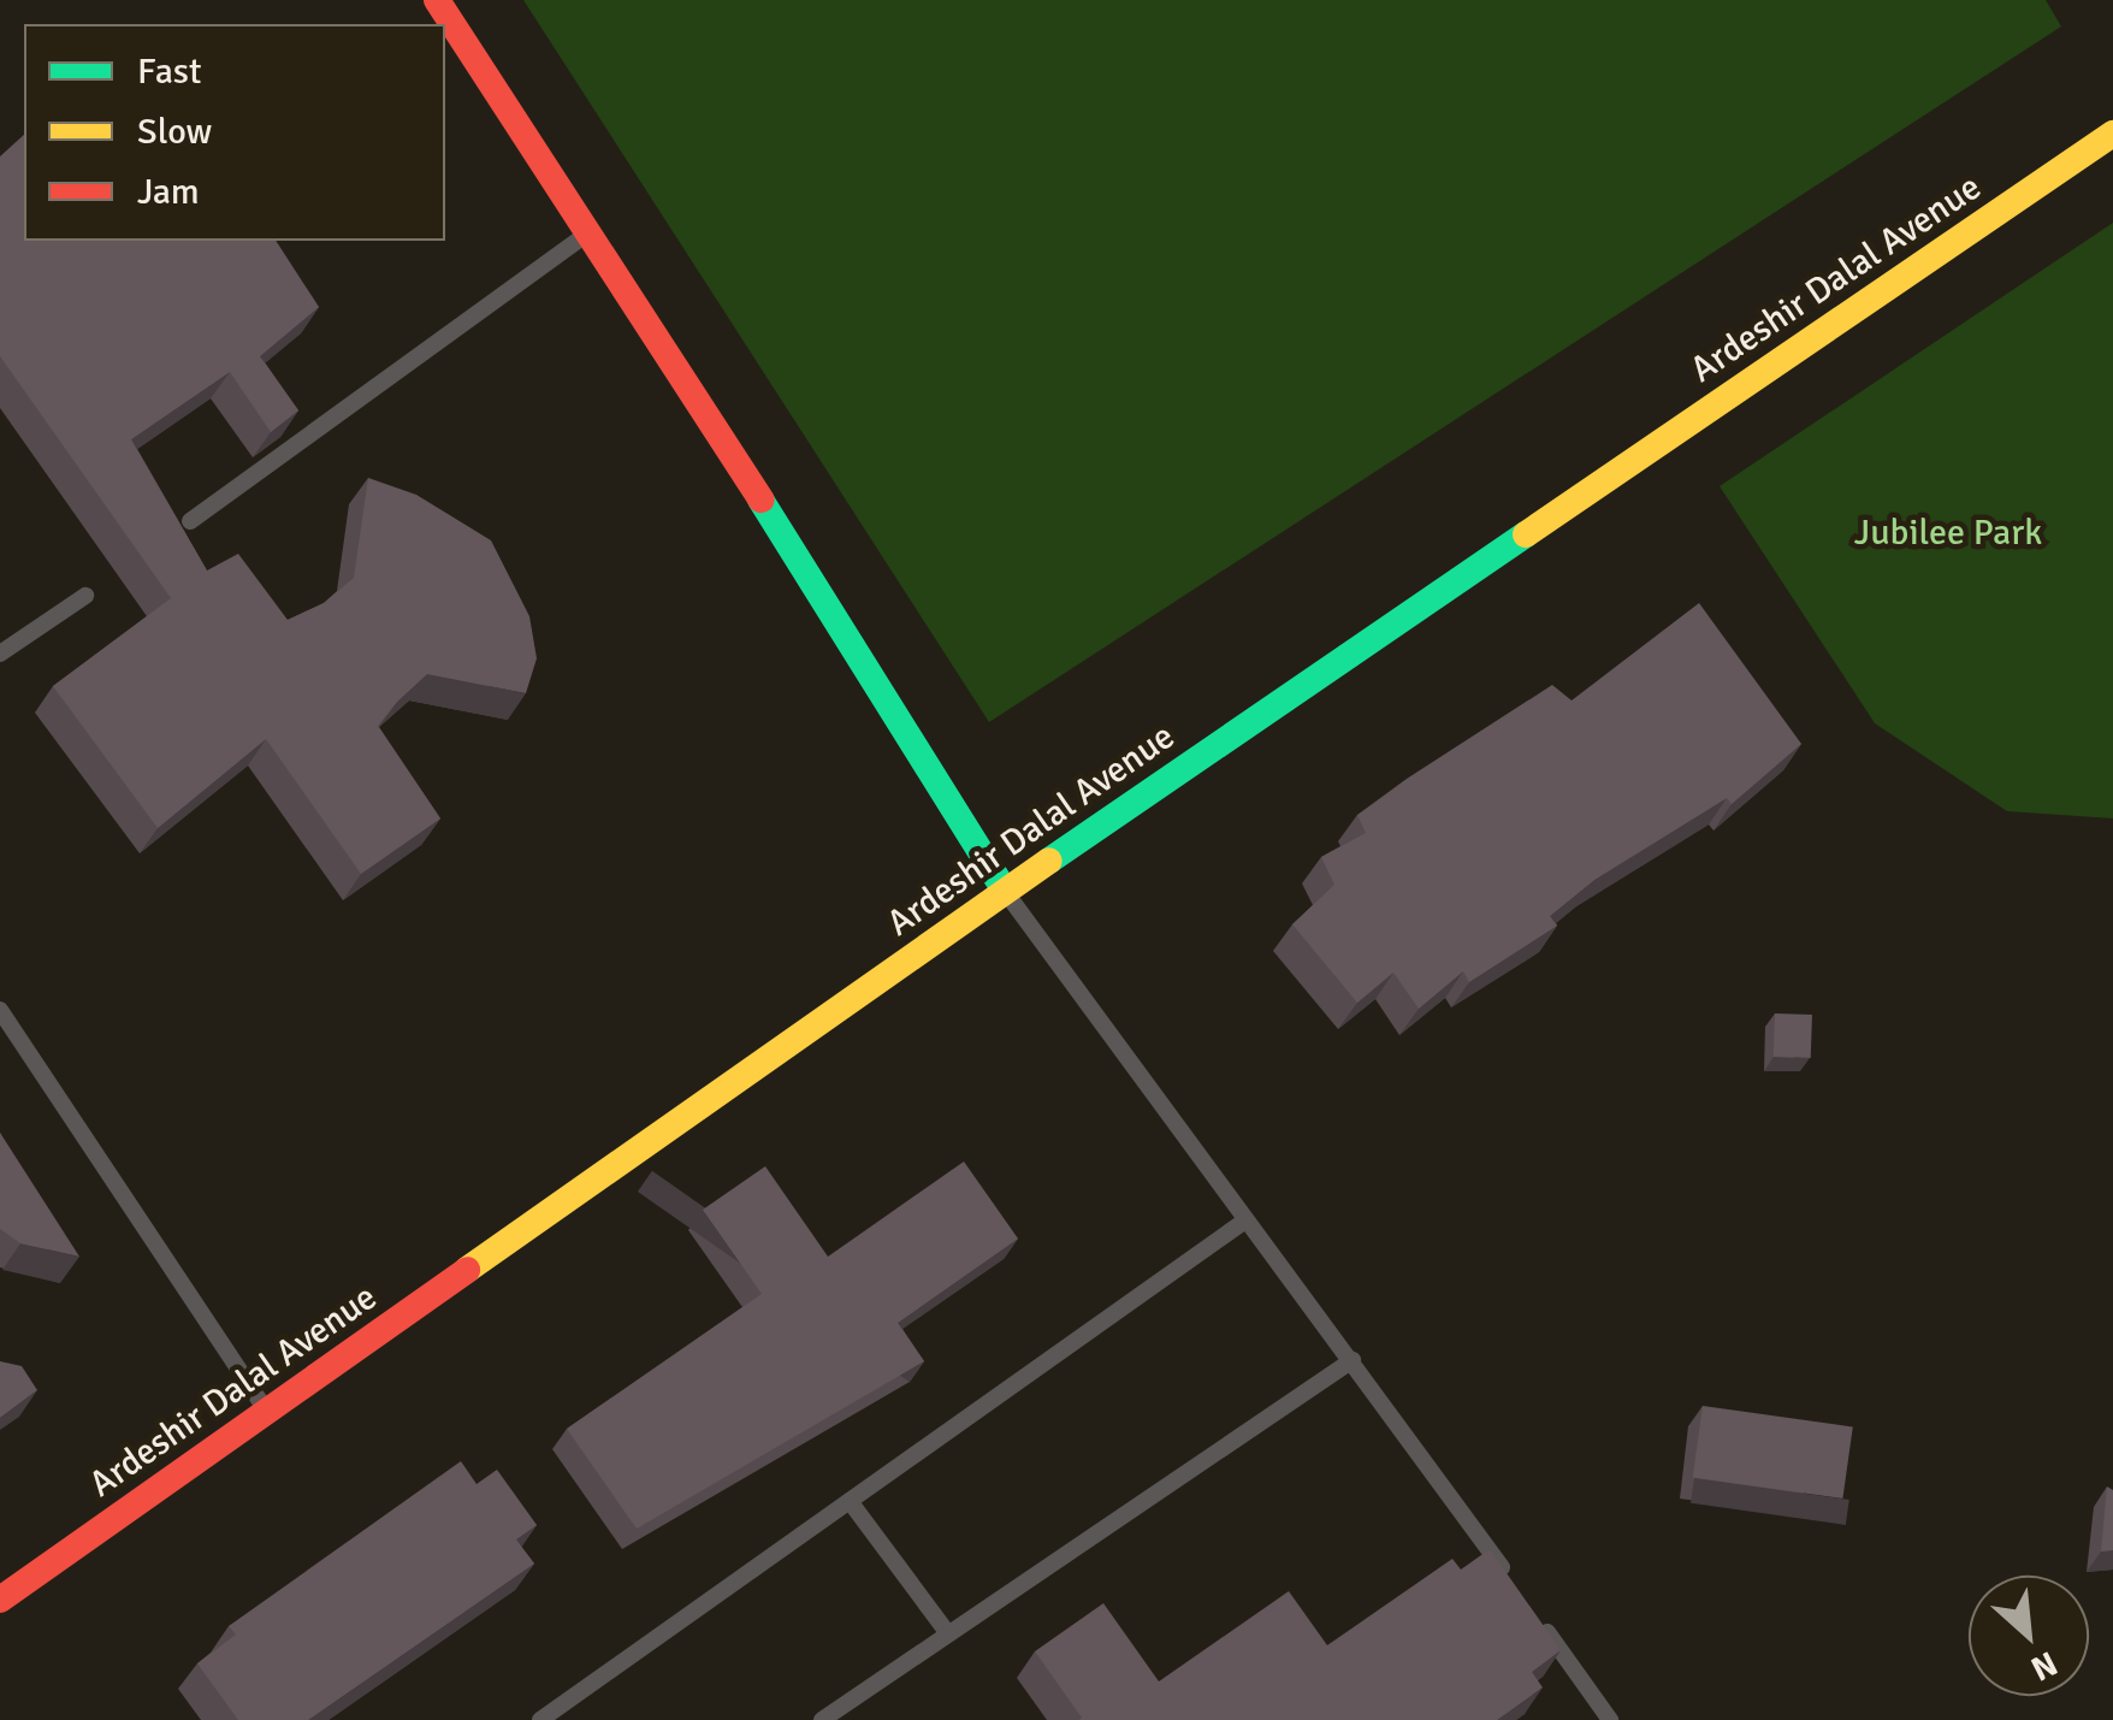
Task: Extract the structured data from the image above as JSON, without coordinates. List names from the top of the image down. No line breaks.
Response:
{"streets":{"street":["Ardeshir Dalal Avenue"]},"parks":["Jubilee Park"],"legend":["Fast","Slow","Jam"],"north":"bottom right"}
